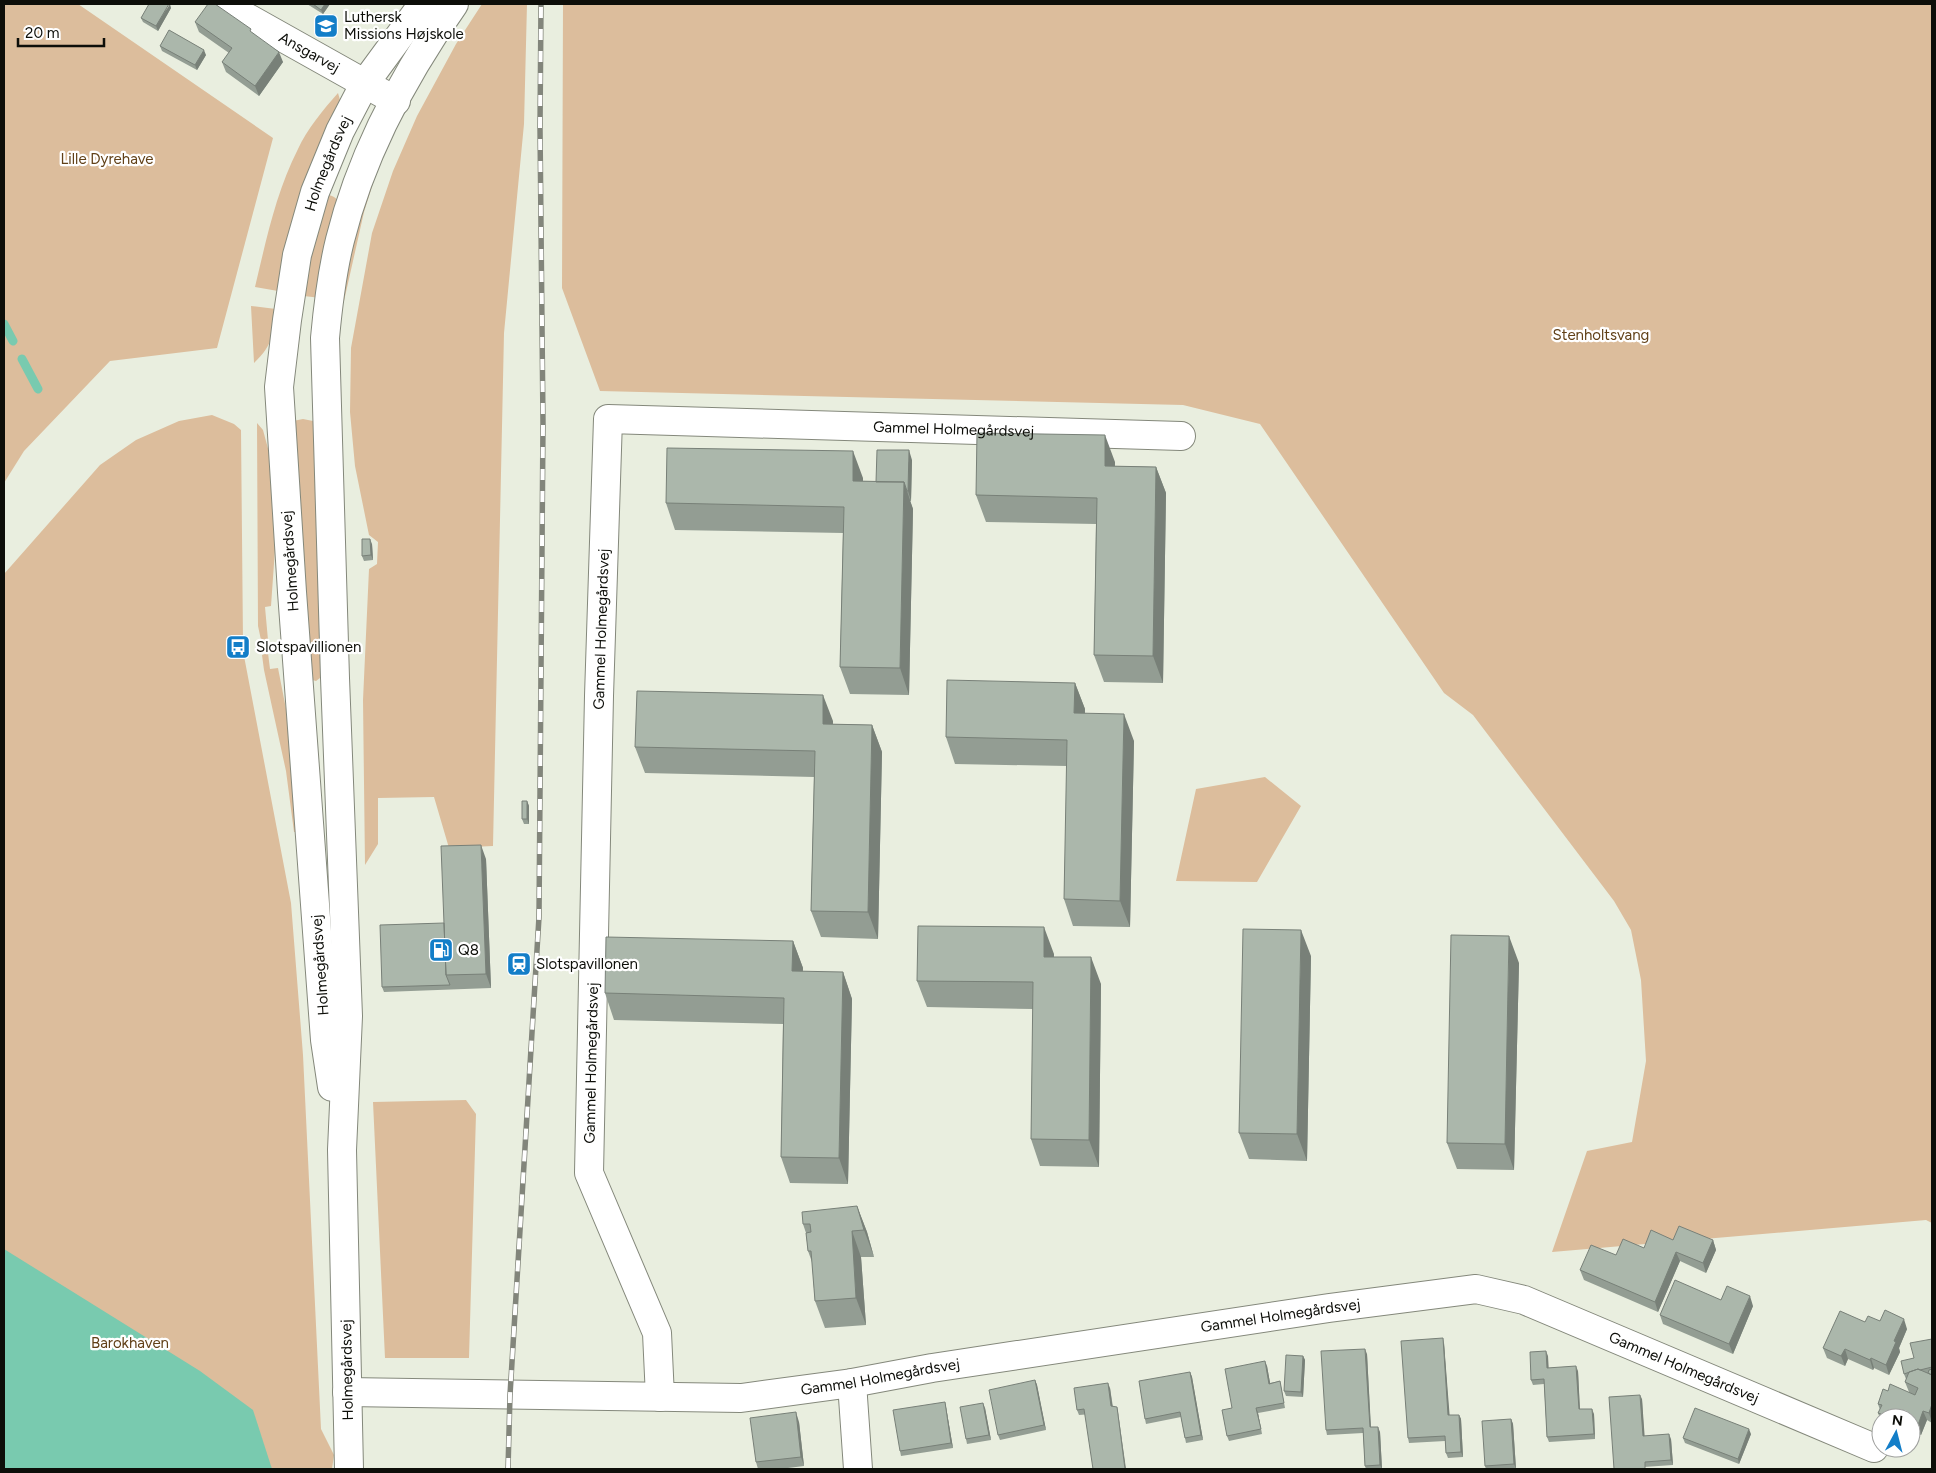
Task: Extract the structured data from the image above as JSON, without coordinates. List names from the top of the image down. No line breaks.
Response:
{"streets":{"street":["Ansgarvej","Holmegårdsvej","Gammel Holmegårdsvej"]},"crossings":[["Ansgarvej","Holmegårdsvej"],["Holmegårdsvej","Gammel Holmegårdsvej"]],"parks":["Lille Dyrehave","Stenholtsvang","Barokhaven"],"places":{"school or university":["Luthersk Missions Højskole"],"bus stop":["Slotspavillionen"],"fuel station":["Q8"],"station":["Slotspavillonen"]},"scale_bar":"20 m","north":"top"}
